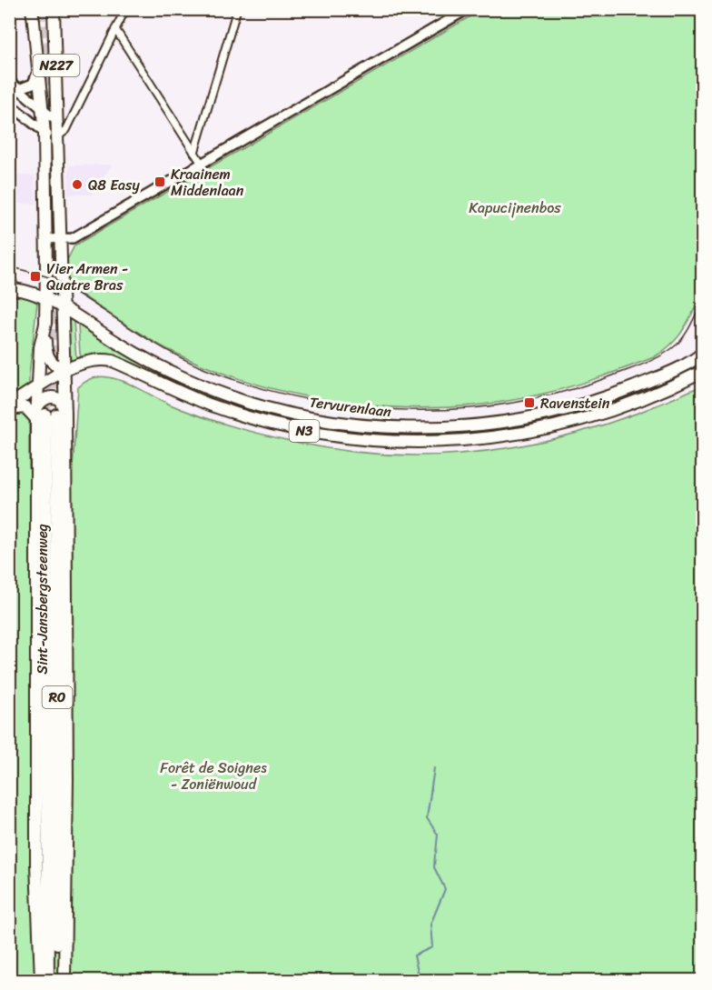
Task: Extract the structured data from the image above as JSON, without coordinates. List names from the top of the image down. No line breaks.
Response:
{"streets":{"main road":["N227","Tervurenlaan","N3","Sint-Jansbergsteenweg","R0"]},"crossings":[["N227","Tervurenlaan"]],"parks":["Kapucijnenbos","Forêt de Soignes - Zoniënwoud"],"places":{"transit":["Kraainem Middenlaan","Vier Armen - Quatre Bras","Ravenstein"],"other":["Q8 Easy"]}}
